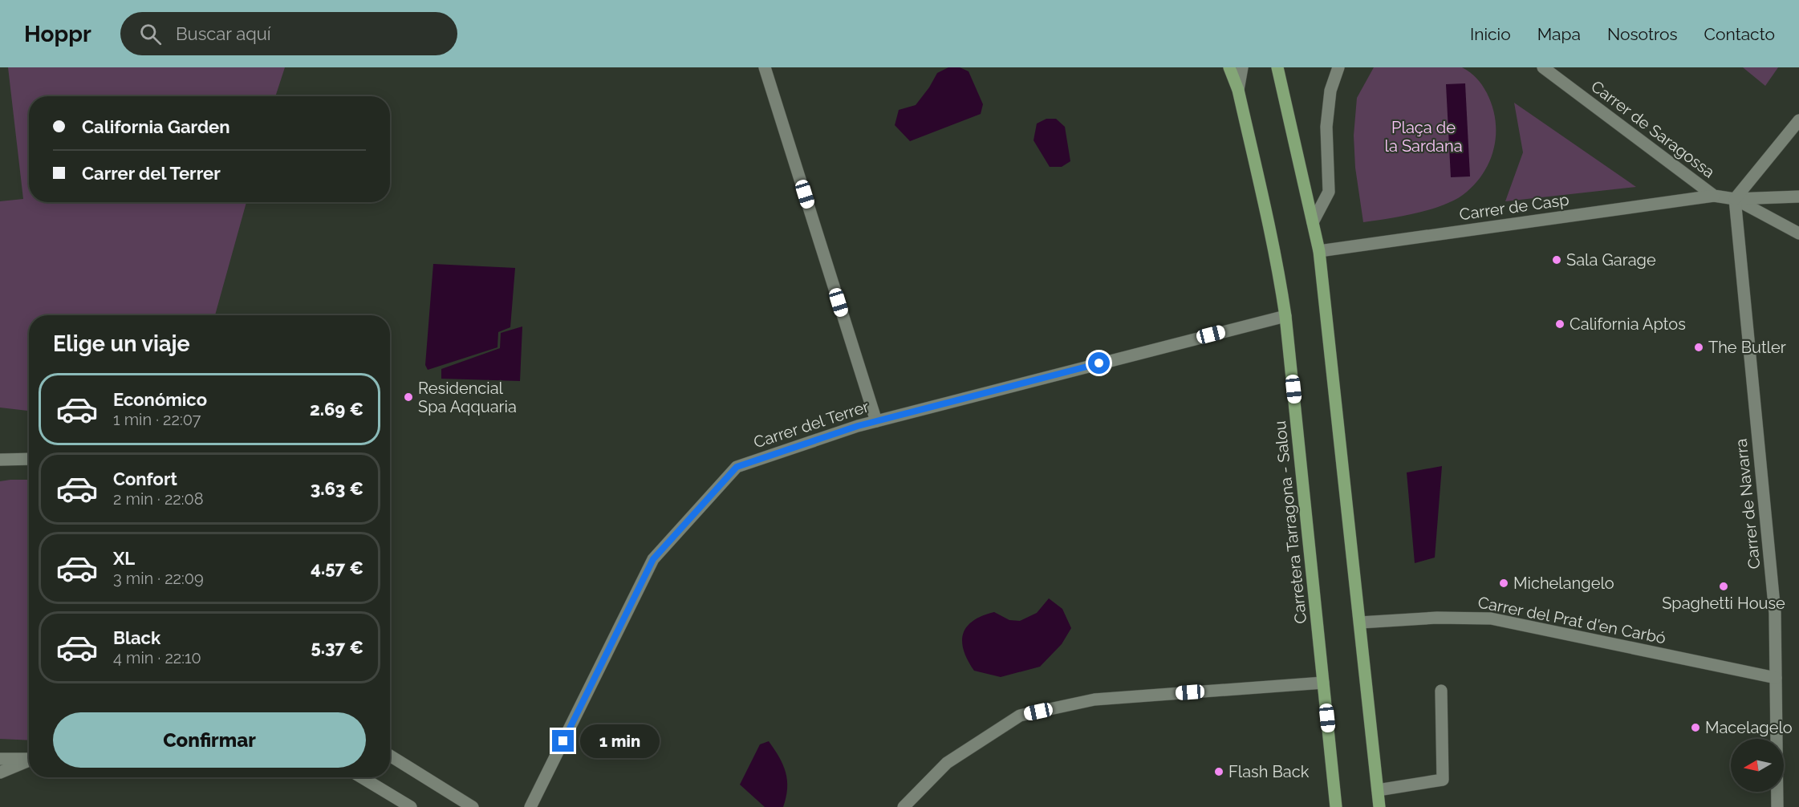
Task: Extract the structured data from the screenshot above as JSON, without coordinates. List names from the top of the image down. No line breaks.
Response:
{"streets":{"main road":["Carretera Tarragona - Salou"],"street":["Carrer de Saragossa","Carrer de Casp","Carrer del Terrer","Carrer de Navarra","Carrer del Prat d'en Carbó"]},"crossings":[["Carrer de Saragossa","Carrer de Casp"],["Carrer de Saragossa","Carrer de Navarra"],["Carrer del Terrer","Carretera Tarragona - Salou"],["Carrer de Navarra","Carrer del Prat d'en Carbó"]],"parks":["Plaça de la Sardana"],"places":["Sala Garage","California Aptos","The Butler","Residencial Spa Aqquaria","Michelangelo","Spaghetti House","Macelagelo","Flash Back"],"north":"left","page":{"header":"Hoppr","search":"Buscar aquí","nav":["Inicio","Mapa","Nosotros","Contacto"],"banner":["California Garden","Carrer del Terrer"],"heading":"Elige un viaje","list":[{"name":"Económico","note":"1 min · 22:07","value":"2.69 €"},{"name":"Confort","note":"2 min · 22:08","value":"3.63 €"},{"name":"XL","note":"3 min · 22:09","value":"4.57 €"},{"name":"Black","note":"4 min · 22:10","value":"5.37 €"}],"buttons":"Confirmar","bubble":"1 min"}}
